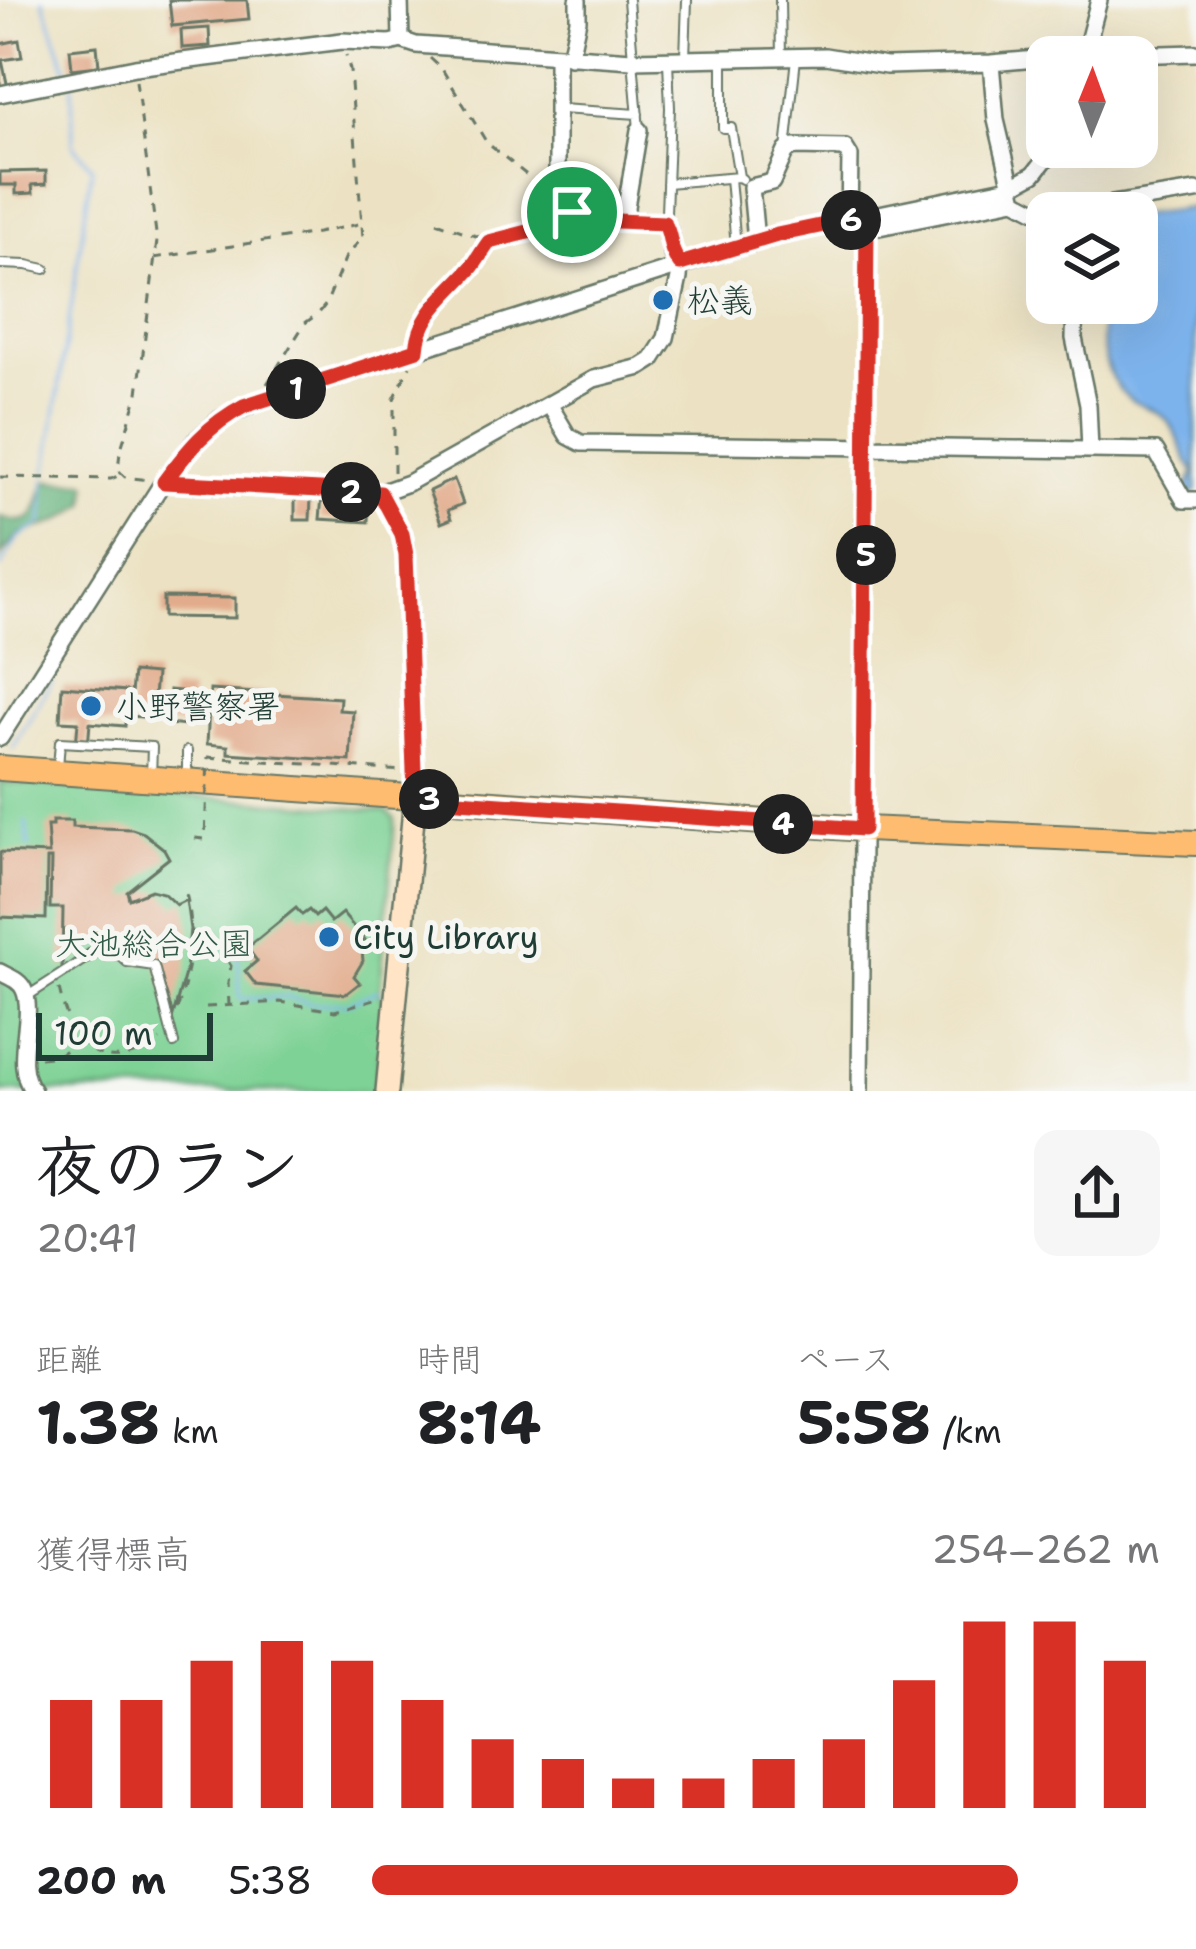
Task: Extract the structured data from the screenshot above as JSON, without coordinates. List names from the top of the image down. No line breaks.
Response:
{"parks":["大池総合公園"],"places":["松義","小野警察署","City Library"],"scale_bar":"100 m","north":"top","page":{"pins":["6","1","2","5","3","4"],"scale":"100 m","heading":["夜のラン","20:41"],"stats":[["距離","1.38 km"],["時間","8:14"],["ペース","5:58 /km"]],"chart":["獲得標高","254–262 m"],"list":[{"name":"200 m","note":"5:38"}]}}
